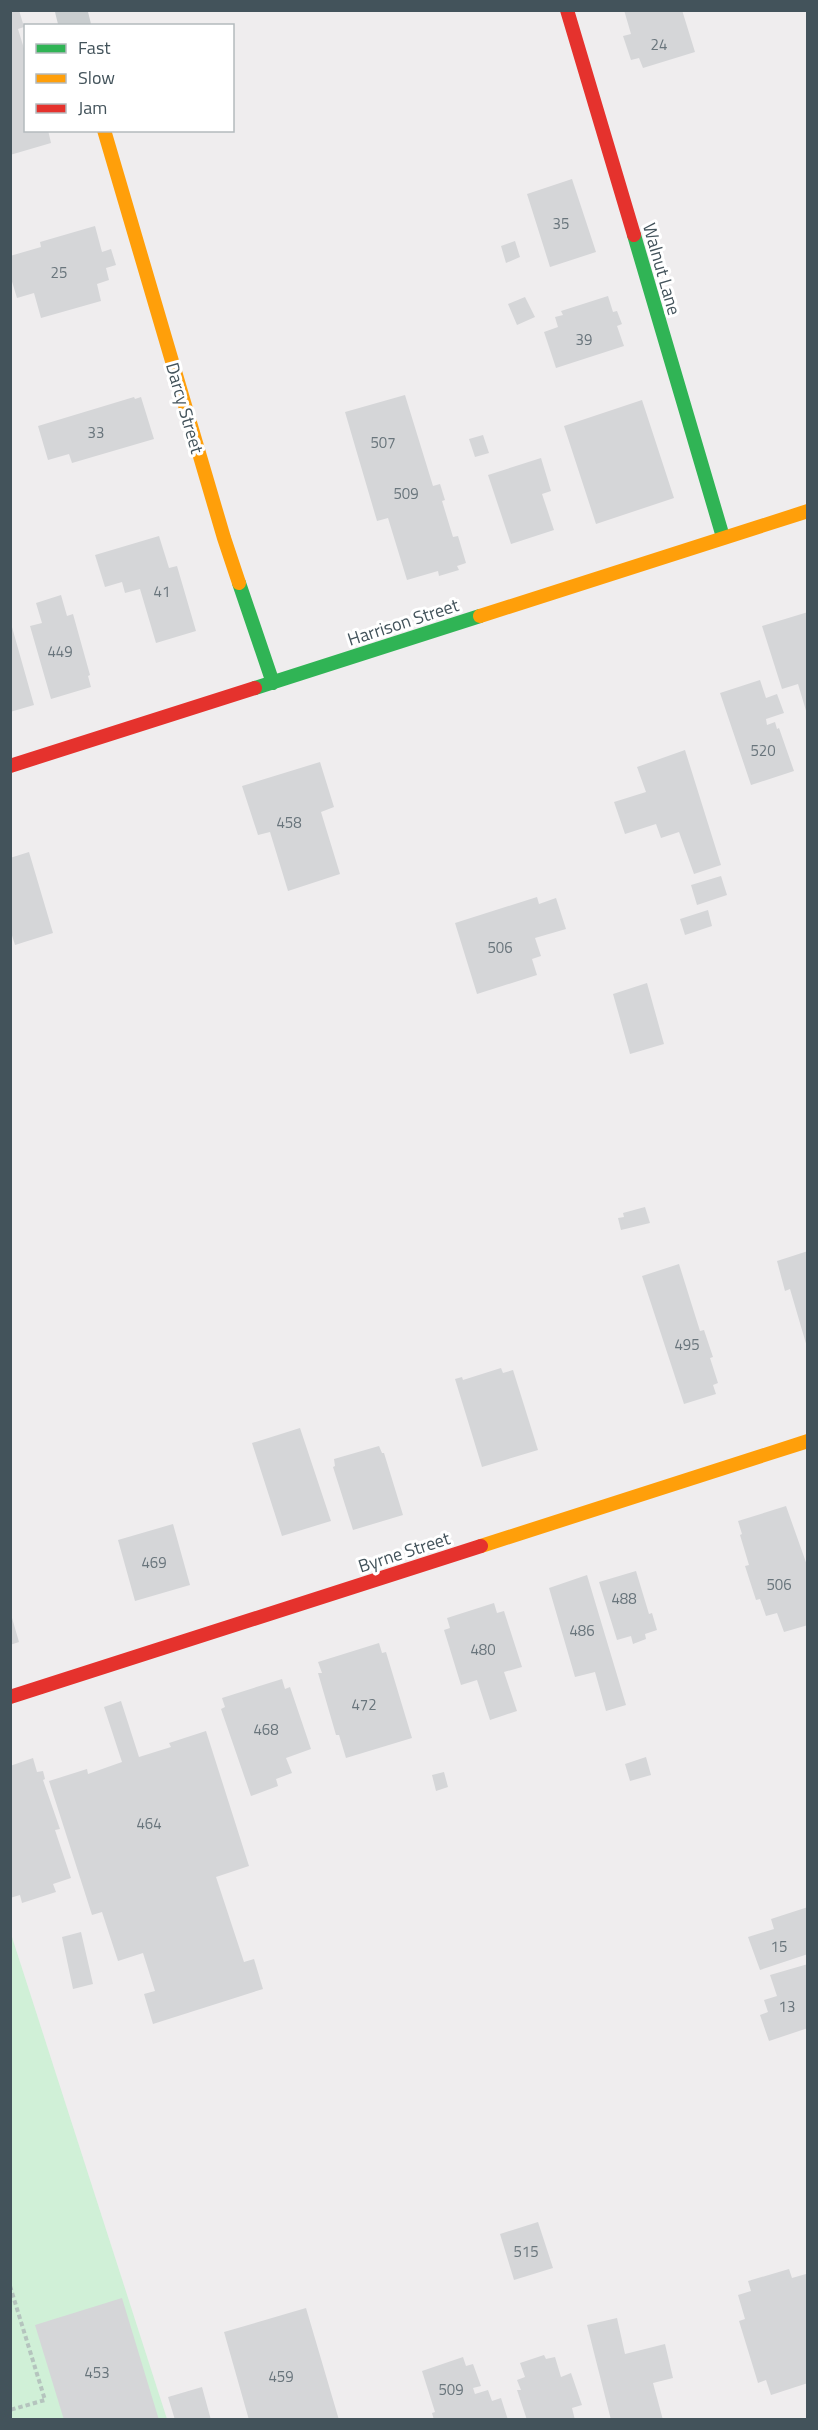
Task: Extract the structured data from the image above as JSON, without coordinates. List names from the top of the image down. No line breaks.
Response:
{"streets":{"street":["Walnut Lane","Darcy Street","Harrison Street","Byrne Street"]},"crossings":[["Walnut Lane","Harrison Street"],["Darcy Street","Harrison Street"]],"house_numbers":["24","35","25","39","33","507","509","41","449","520","458","506","495","469","506","488","486","480","472","468","464","15","13","515","453","459","509"],"legend":["Fast","Slow","Jam"]}
